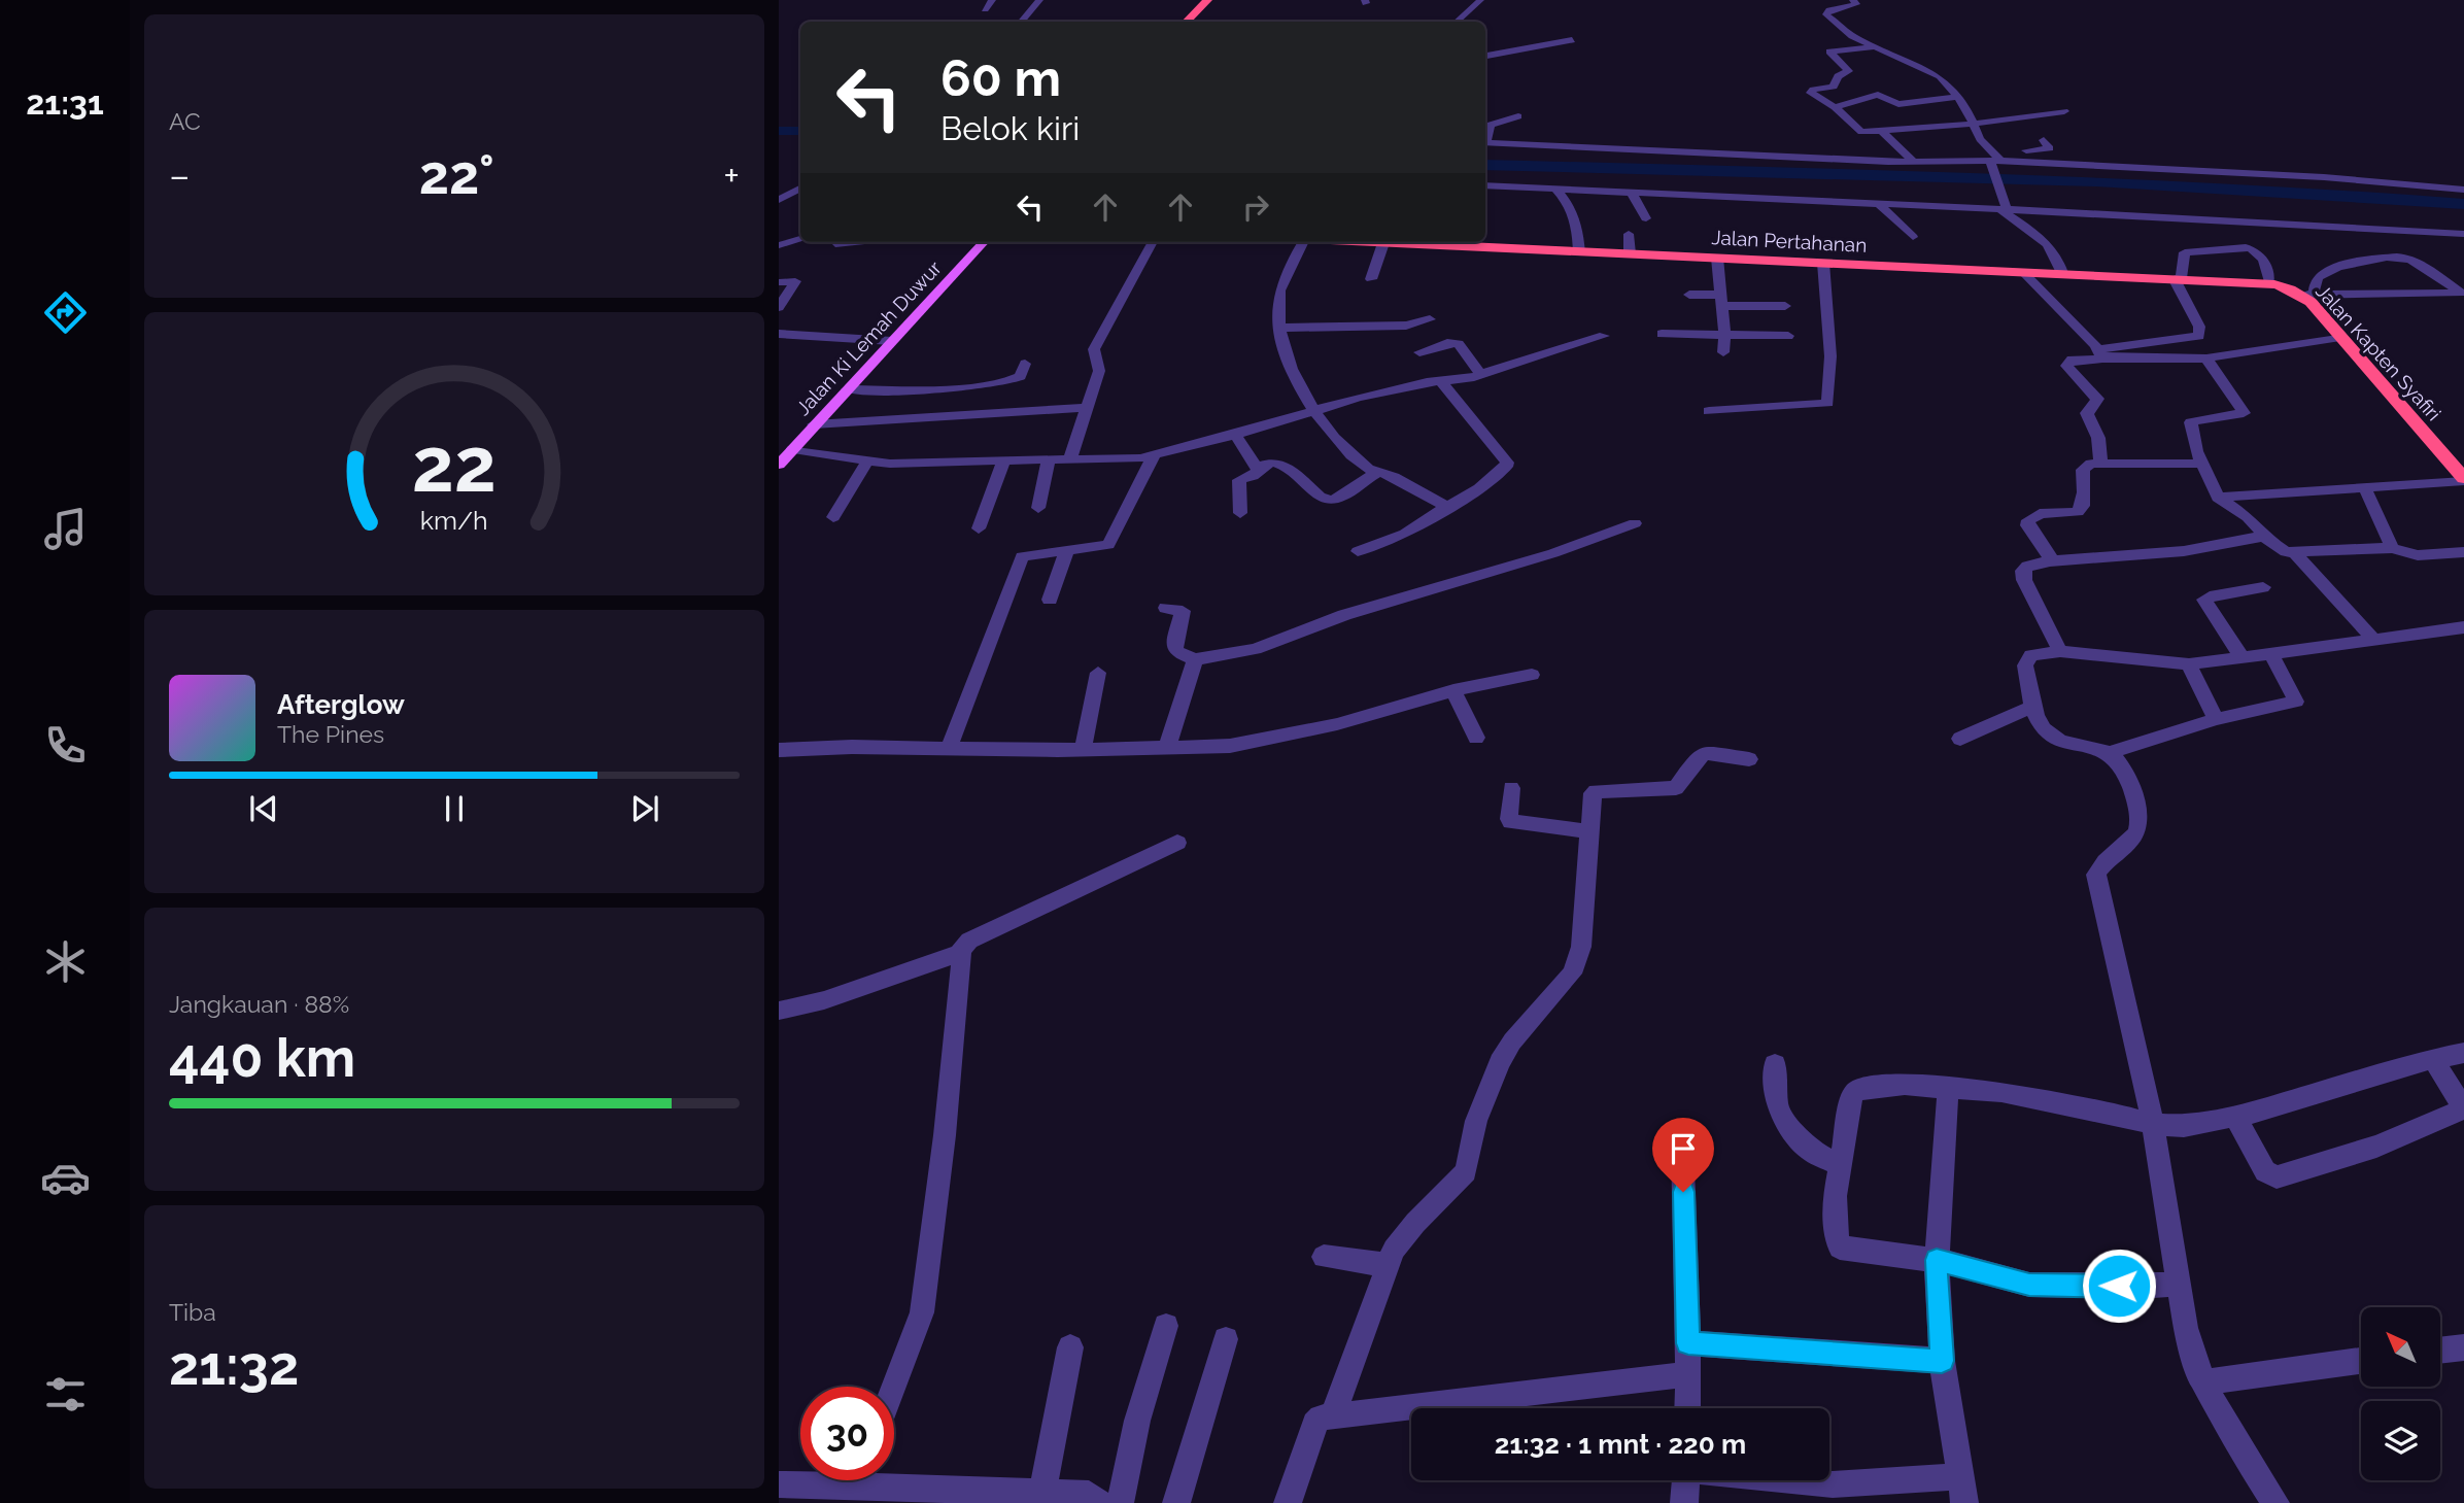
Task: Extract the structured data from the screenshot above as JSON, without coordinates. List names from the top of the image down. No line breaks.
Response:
{"streets":{"highway":["Jalan Pertahanan","Jalan Kapten Syafiri"],"main road":["Jalan Ki Lemah Duwur"]},"crossings":[["Jalan Pertahanan","Jalan Kapten Syafiri"]],"north":"top left","page":{"tabs":"21:31","tile":["AC",["Jangkauan · 88%","440 km"],["Tiba","21:32"]],"turn":["60 m","Belok kiri"],"heat":["−","22°","+"],"song":["Afterglow","The Pines"],"limit":"30","trip":"21:32 · 1 mnt · 220 m","gauge":["22","km/h"]}}
